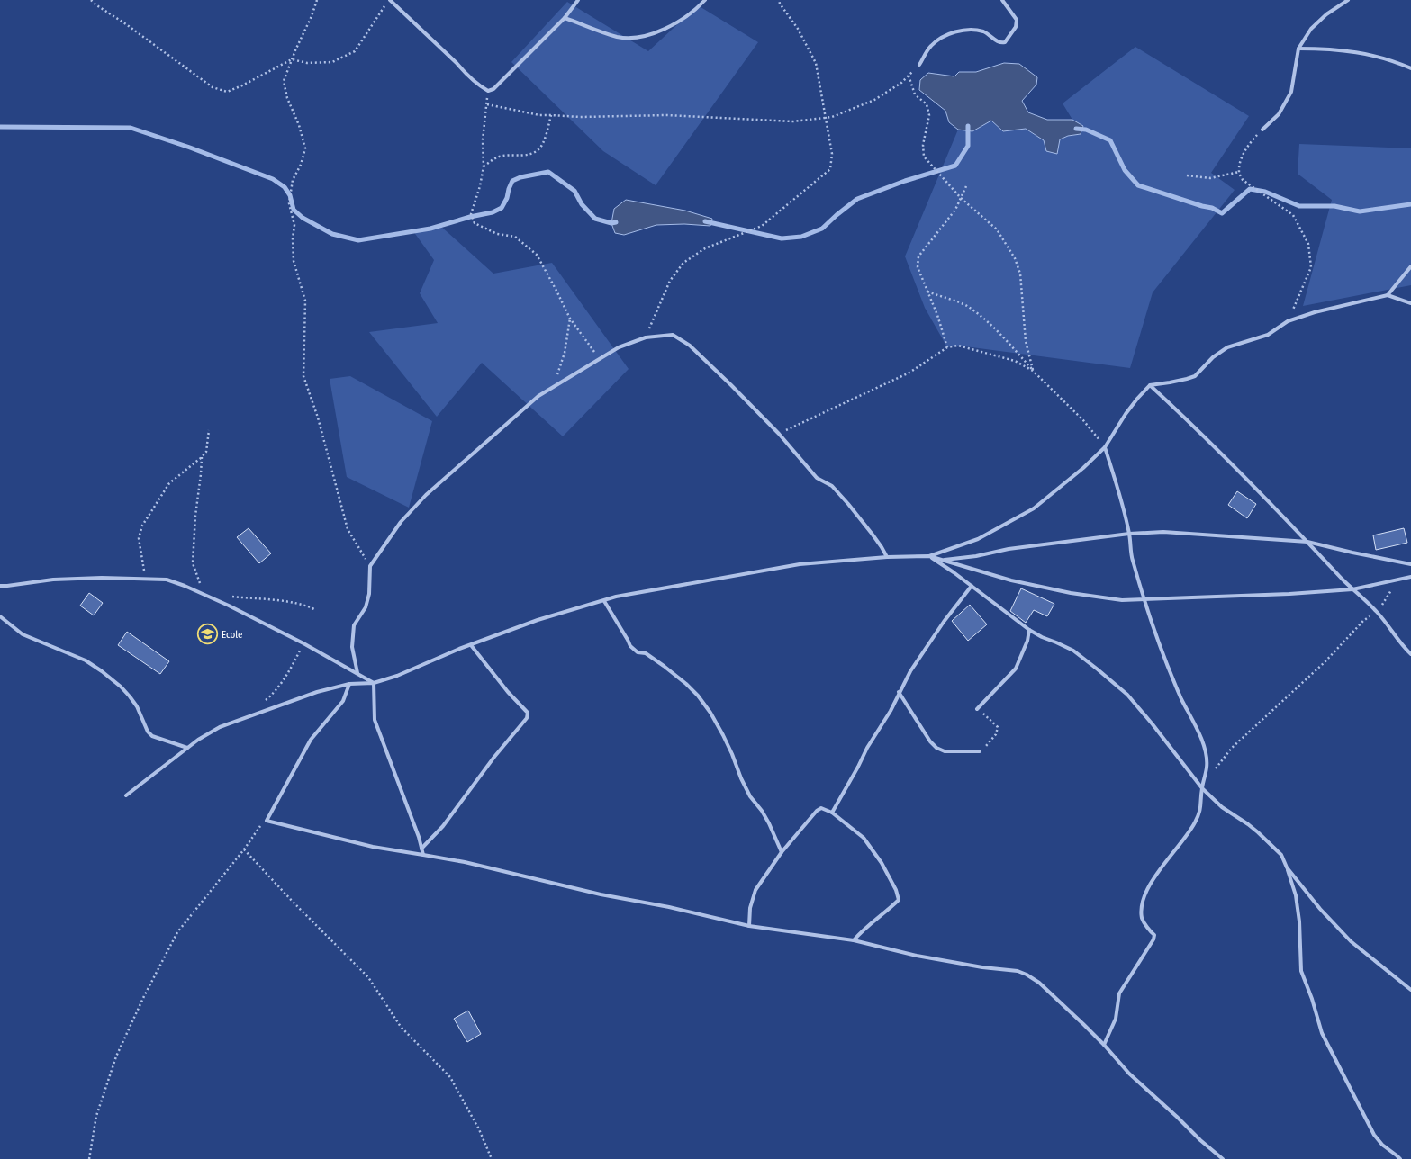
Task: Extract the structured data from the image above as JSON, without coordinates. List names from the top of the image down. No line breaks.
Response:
{"places":{"school or university":["Ecole"]}}
